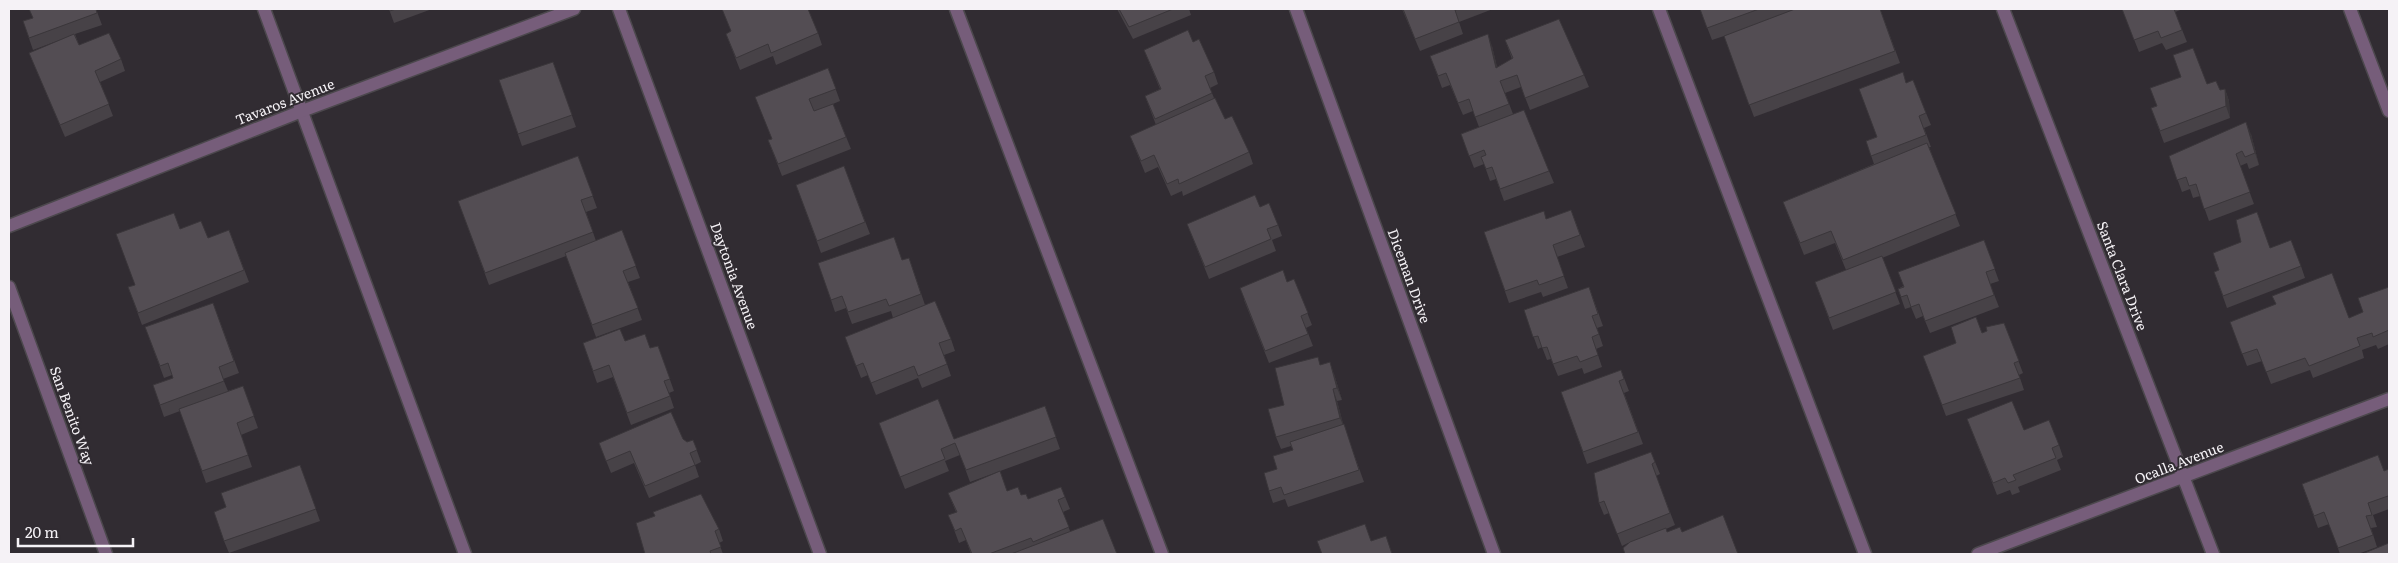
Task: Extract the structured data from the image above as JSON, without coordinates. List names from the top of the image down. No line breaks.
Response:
{"streets":{"street":["Tavaros Avenue","Daytonia Avenue","Diceman Drive","Santa Clara Drive","San Benito Way","Ocalla Avenue"]},"crossings":[["Santa Clara Drive","Ocalla Avenue"]],"scale_bar":"20 m"}
